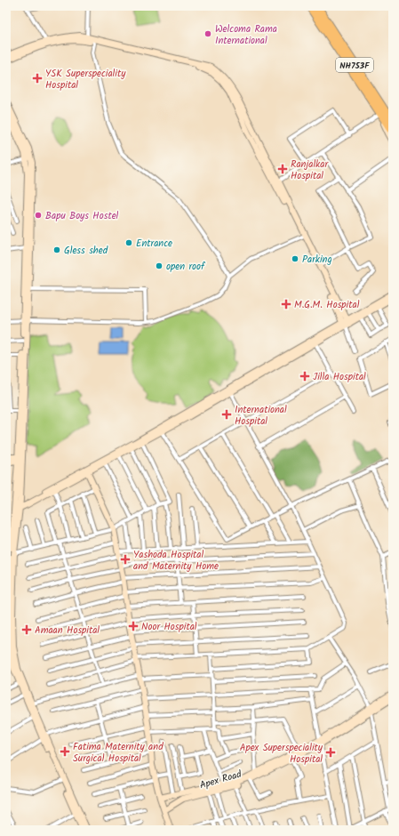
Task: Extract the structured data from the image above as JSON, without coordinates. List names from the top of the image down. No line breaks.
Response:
{"streets":{"highway":["NH753F"],"street":["Apex Road"]},"places":{"other":["Welcoma Rama International","Bapu Boys Hostel","Entrance","Gless shed","Parking","open roof"],"health":["YSK Superspeciality Hospital","Ranjalkar Hospital","M.G.M. Hospital","Jilla Hospital","International Hospital","Yashoda Hospital and Maternity Home","Noor Hospital","Amaan Hospital","Fatima Maternity and Surgical Hospital","Apex Superspeciality Hospital"]}}
